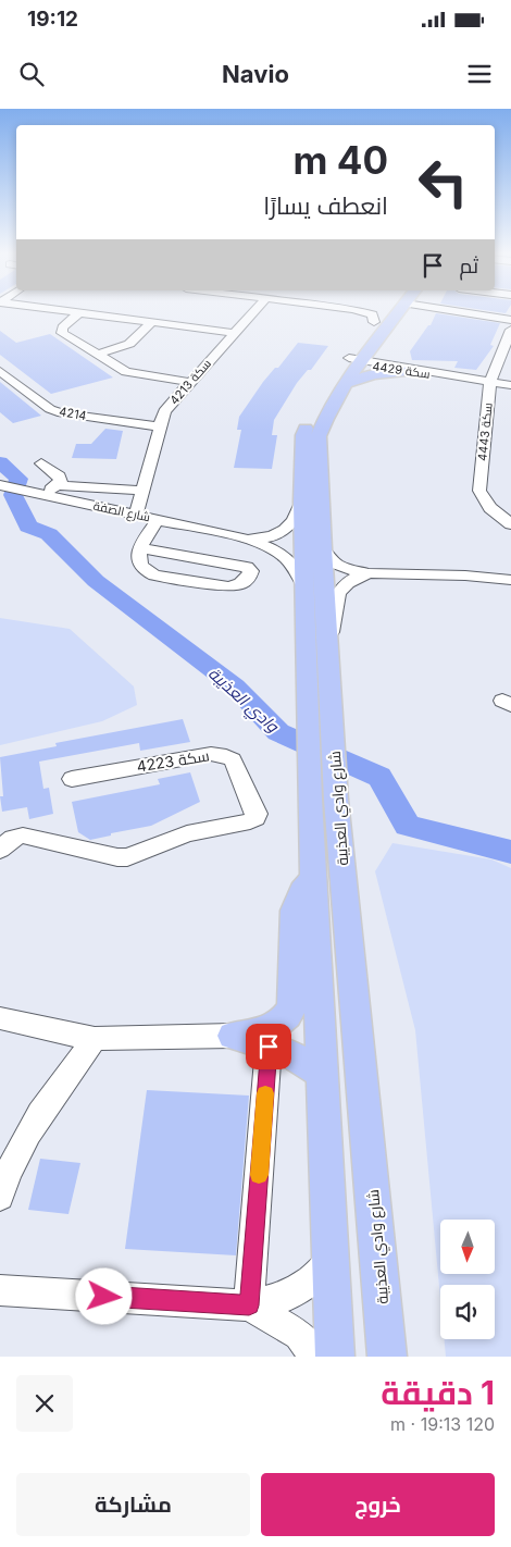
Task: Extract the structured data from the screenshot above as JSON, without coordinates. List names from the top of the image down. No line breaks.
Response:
{"streets":{"main road":["شارع وادي العذيبة"],"street":["سكة 4429","سكة 4213","4214","سكة 4443","شارع الصفة","سكة 4223"]},"crossings":[["سكة 4429","سكة 4443"],["سكة 4429","شارع وادي العذيبة"],["سكة 4213","4214"],["سكة 4213","شارع الصفة"],["شارع الصفة","شارع وادي العذيبة"]],"water":["وادي العذيبة"],"north":"bottom","page":{"status":"19:12","header":"Navio","turn":["40 m","انعطف يسارًا"],"then":"ثم","heading":["1 دقيقة","120 m · 19:13"],"buttons":["خروج","مشاركة"]}}
